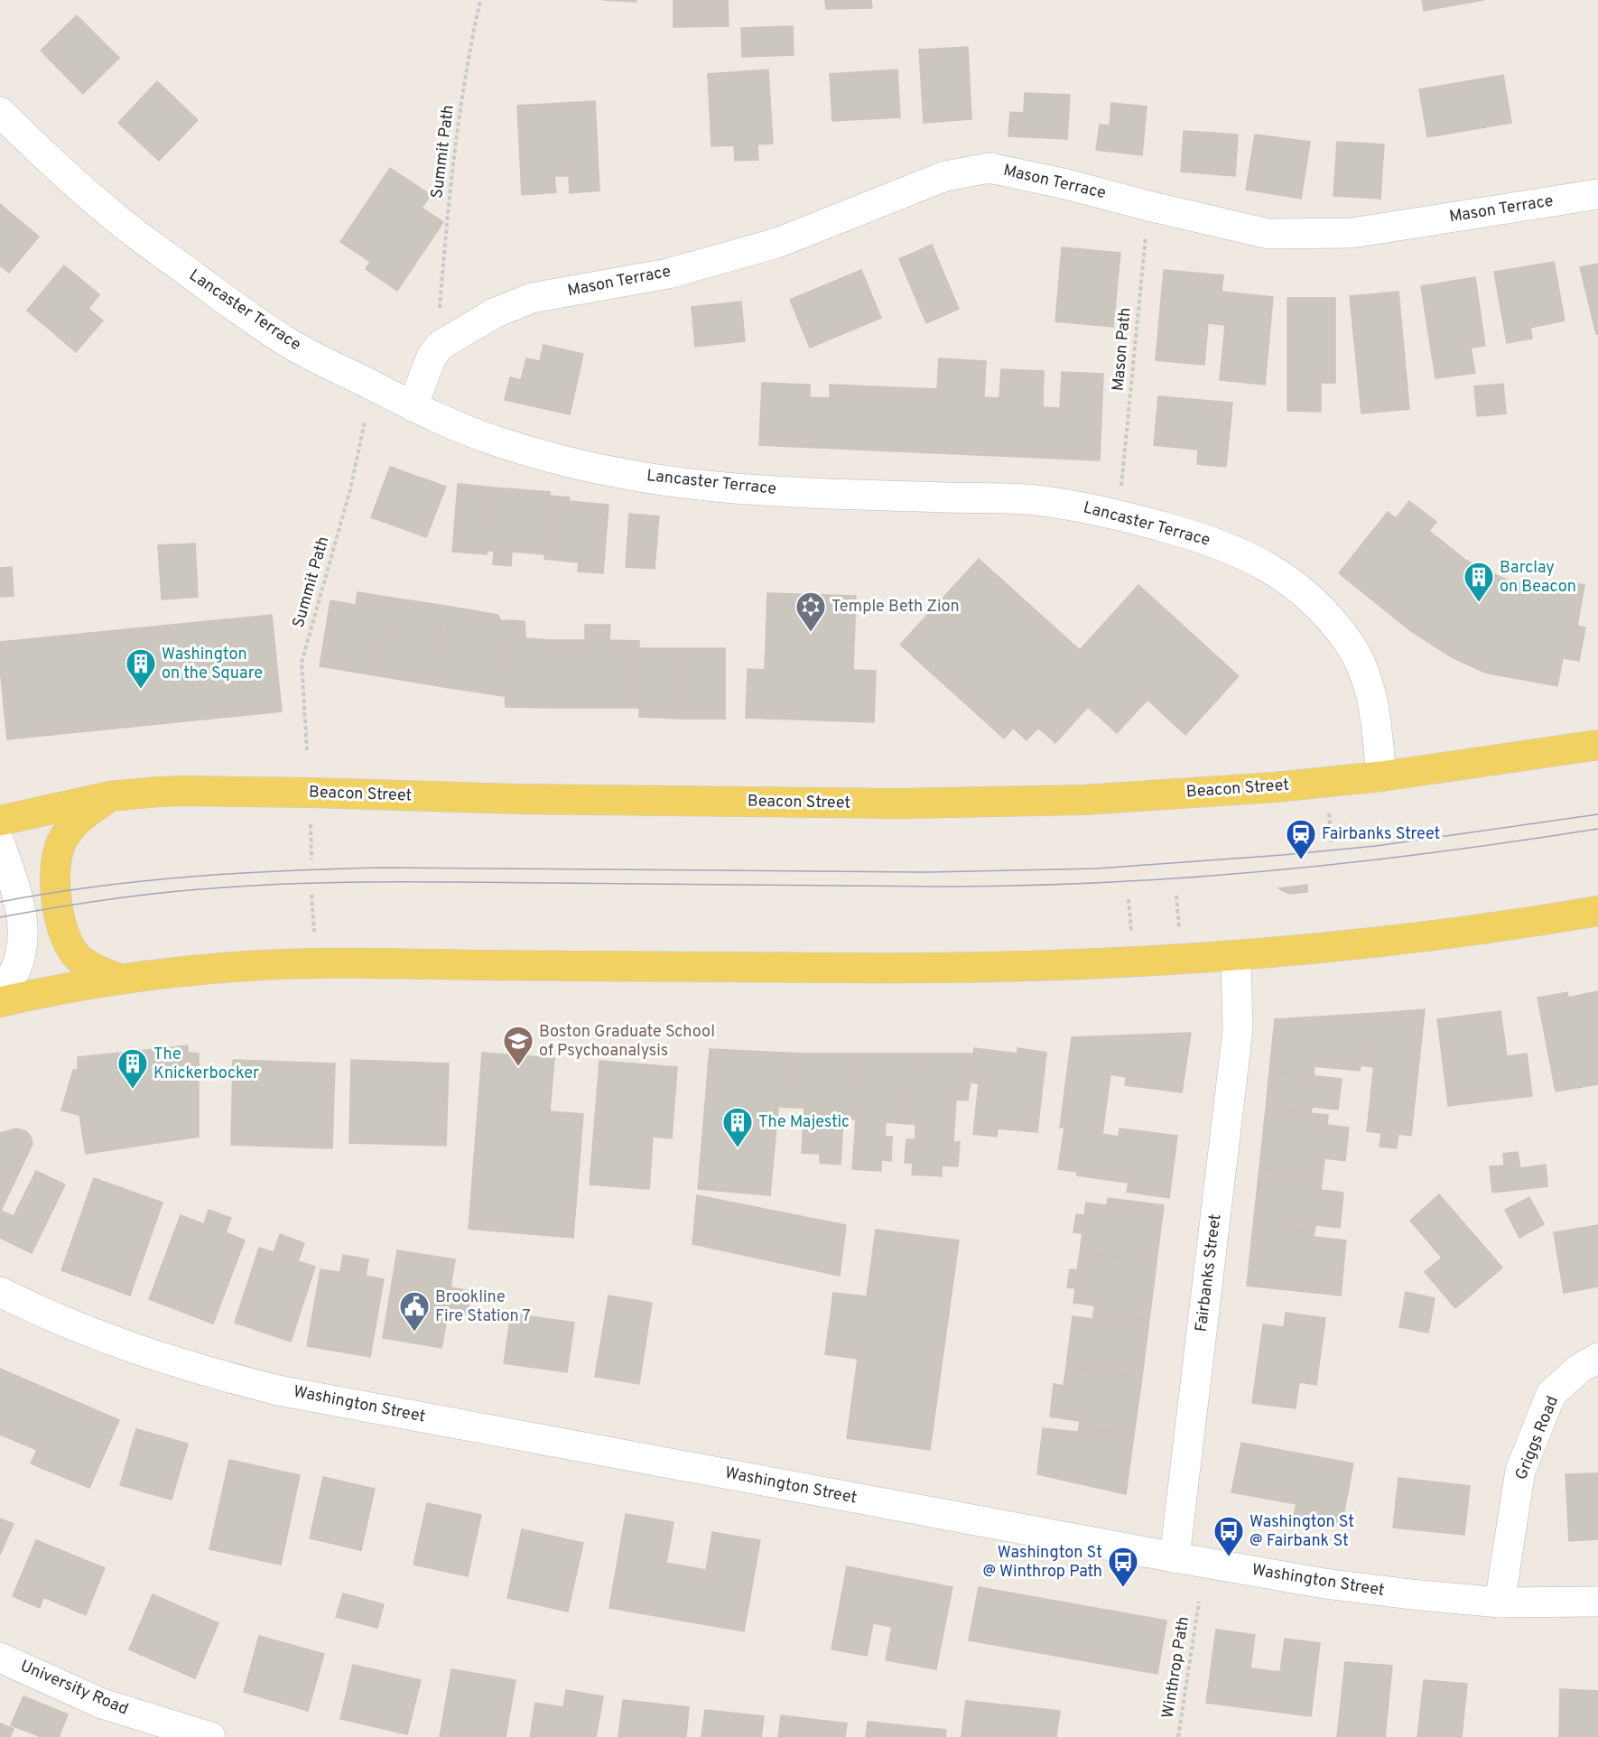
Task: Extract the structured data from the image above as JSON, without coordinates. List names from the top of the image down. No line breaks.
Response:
{"streets":{"main road":["Beacon Street"],"street":["Mason Terrace","Lancaster Terrace","Fairbanks Street","Washington Street","Griggs Road","University Road"],"path":["Summit Path","Mason Path","Winthrop Path"]},"crossings":[["Mason Terrace","Lancaster Terrace"],["Mason Terrace","Mason Path"],["Lancaster Terrace","Beacon Street"],["Fairbanks Street","Washington Street"],["Washington Street","Griggs Road"]],"places":{"building":["Barclay on Beacon","Washington on the Square","The Knickerbocker","The Majestic"],"synagogue":["Temple Beth Zion"],"station":["Fairbanks Street"],"school or university":["Boston Graduate School of Psychoanalysis"],"public building":["Brookline Fire Station 7"],"bus stop":["Washington St @ Fairbank St","Washington St @ Winthrop Path"]}}
